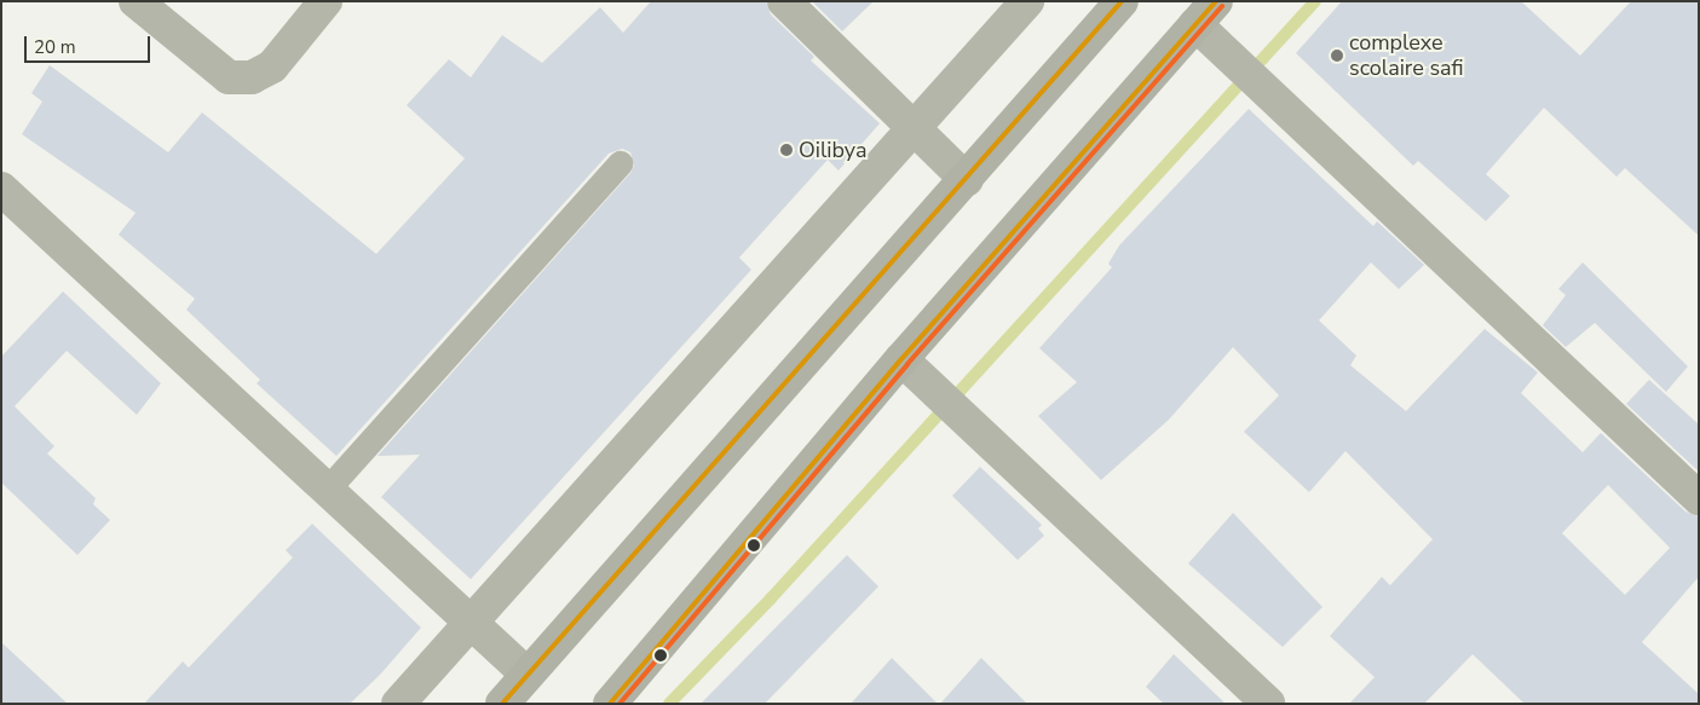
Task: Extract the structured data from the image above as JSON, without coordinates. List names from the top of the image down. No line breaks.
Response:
{"places":["complexe scolaire safi","Oilibya"],"scale_bar":"20 m"}
